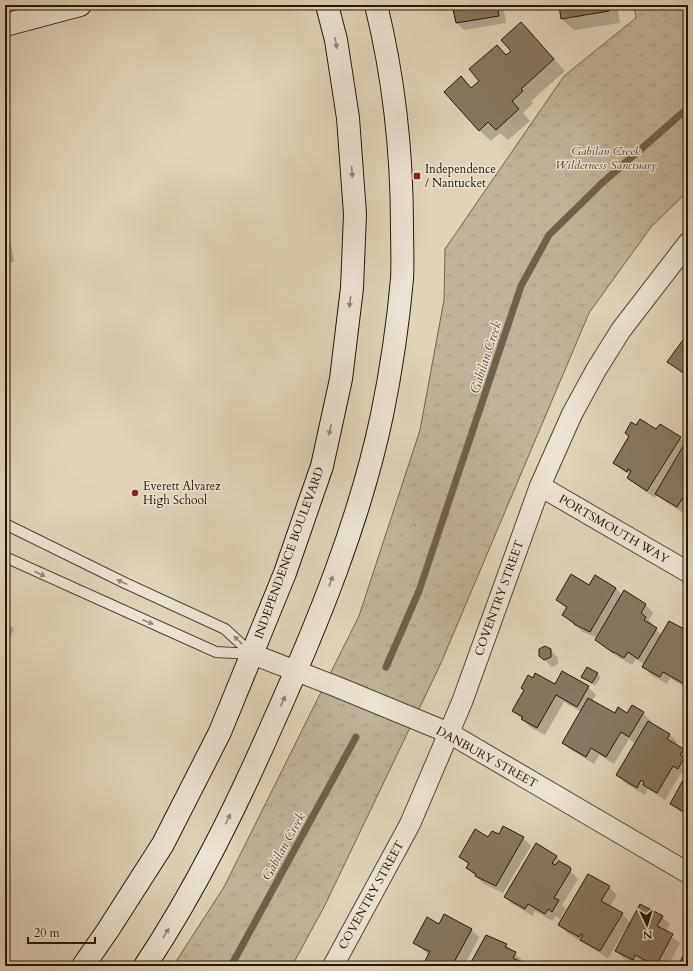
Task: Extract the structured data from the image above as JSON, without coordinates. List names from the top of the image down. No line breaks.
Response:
{"streets":{"street":["PORTSMOUTH WAY","INDEPENDENCE BOULEVARD","COVENTRY STREET","DANBURY STREET"]},"crossings":[["PORTSMOUTH WAY","COVENTRY STREET"],["INDEPENDENCE BOULEVARD","DANBURY STREET"],["COVENTRY STREET","DANBURY STREET"]],"water":["Gabilan Creek"],"parks":["Gabilan Creek Wilderness Sanctuary"],"places":{"transit":["Independence / Nantucket"],"other":["Everett Alvarez High School"]},"scale_bar":"20 m","north":"bottom"}
